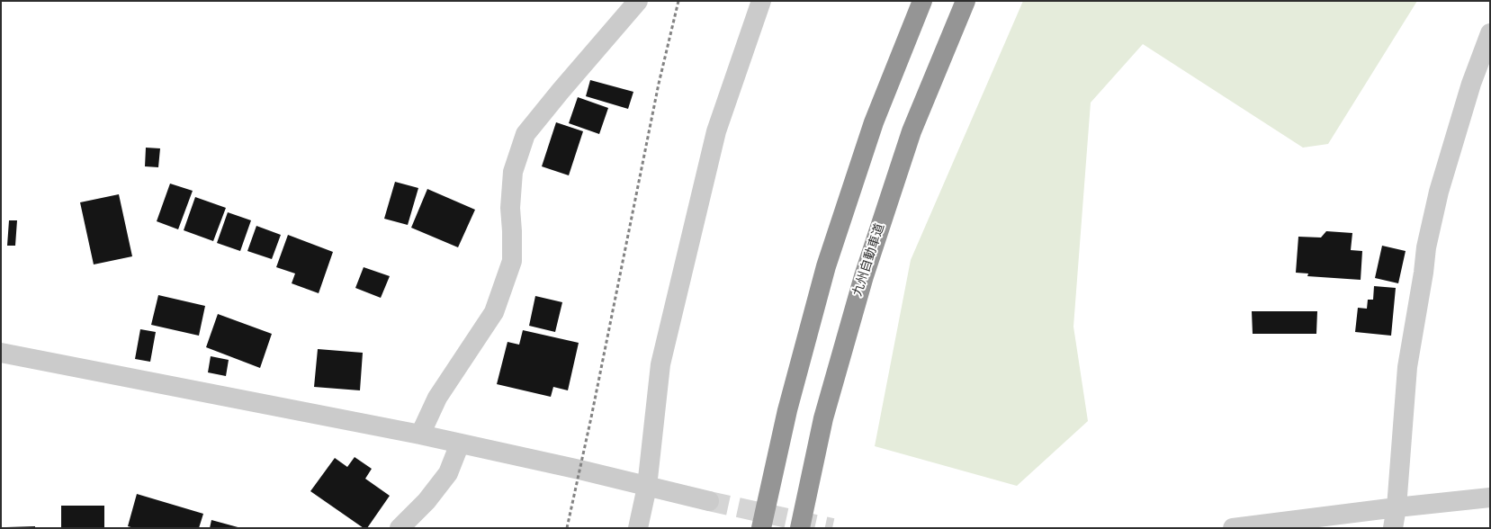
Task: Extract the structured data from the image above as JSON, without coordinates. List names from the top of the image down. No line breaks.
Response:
{"streets":{"highway":["九州自動車道"]}}
